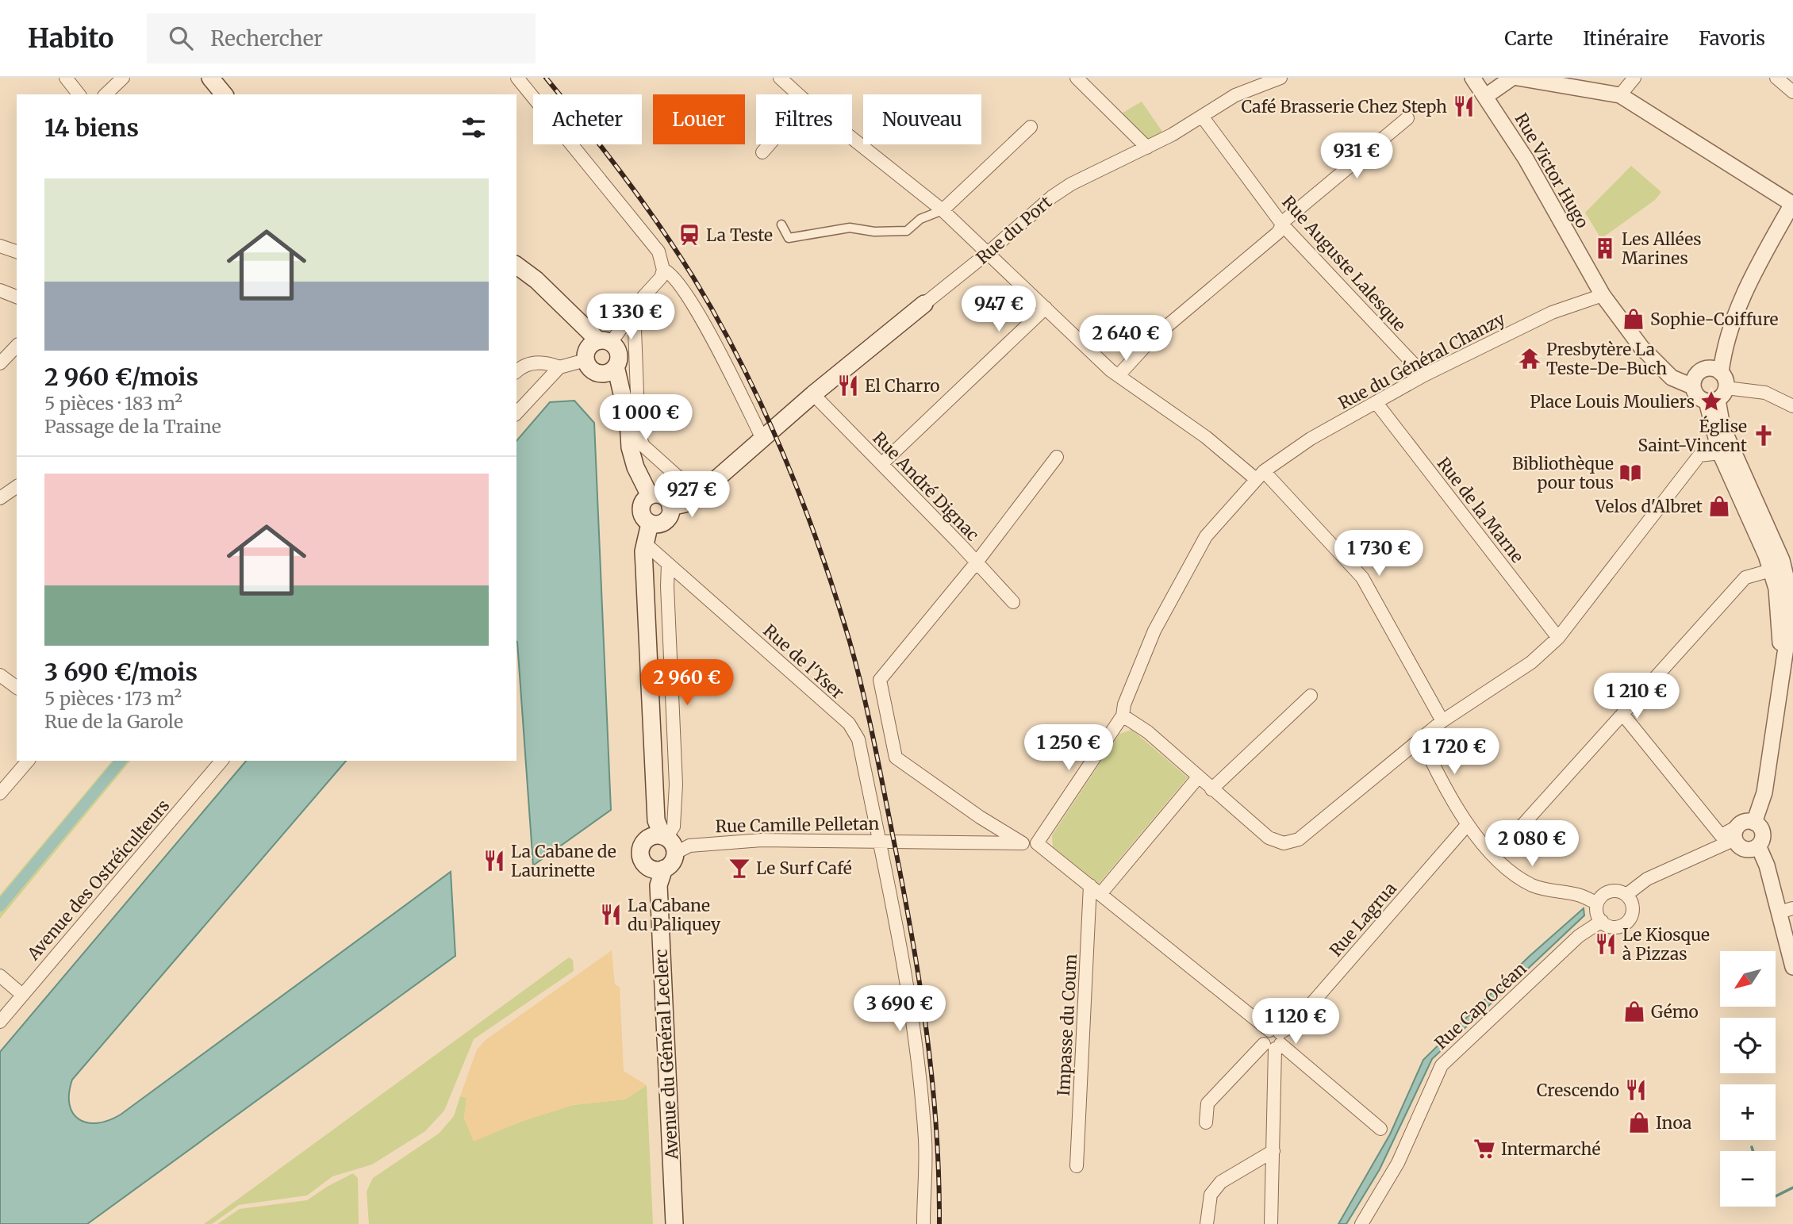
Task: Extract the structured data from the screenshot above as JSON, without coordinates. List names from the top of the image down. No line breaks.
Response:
{"streets":{"main road":["Rue du Port","Avenue du Général Leclerc"],"street":["Rue Victor Hugo","Rue Auguste Lalesque","Rue du Général Chanzy","Rue André Dignac","Rue de la Marne","Rue de l'Yser","Rue Camille Pelletan","Avenue des Ostréiculteurs","Rue Lagrua","Rue Cap Océan","Impasse du Coum"]},"crossings":[["Rue Victor Hugo","Rue du Général Chanzy"],["Rue du Port","Rue Auguste Lalesque"],["Rue du Port","Rue André Dignac"],["Rue Auguste Lalesque","Rue du Général Chanzy"],["Rue du Général Chanzy","Rue de la Marne"],["Rue du Général Chanzy","Rue Camille Pelletan"],["Rue de l'Yser","Rue Camille Pelletan"],["Rue Camille Pelletan","Avenue du Général Leclerc"]],"places":{"restaurant":["Café Brasserie Chez Steph","El Charro","La Cabane de Laurinette","La Cabane du Paliquey","Le Kiosque à Pizzas","Crescendo"],"station":["La Teste"],"building":["Les Allées Marines"],"shop":["Sophie-Coiffure","Velos d'Albret","Gémo","Inoa"],"temple":["Presbytère La Teste-De-Buch"],"place":["Place Louis Mouliers"],"church":["Église Saint-Vincent"],"library":["Bibliothèque pour tous"],"bar":["Le Surf Café"],"supermarket":["Intermarché"]},"north":"bottom left","page":{"header":"Habito","search":"Rechercher","nav":["Carte","Itinéraire","Favoris"],"chip":["Acheter","Louer","Filtres","Nouveau"],"heading":"14 biens","price":["931 €","947 €","1 330 €","2 640 €","1 000 €","927 €","1 730 €","2 960 €","1 210 €","1 250 €","1 720 €","2 080 €","3 690 €","1 120 €"],"list":[{"name":"2 960 €/mois","note":"5 pièces · 183 m² · Passage de la Traine"},{"name":"3 690 €/mois","note":"5 pièces · 173 m² · Rue de la Garole"}],"map_buttons":["+","−"]}}
